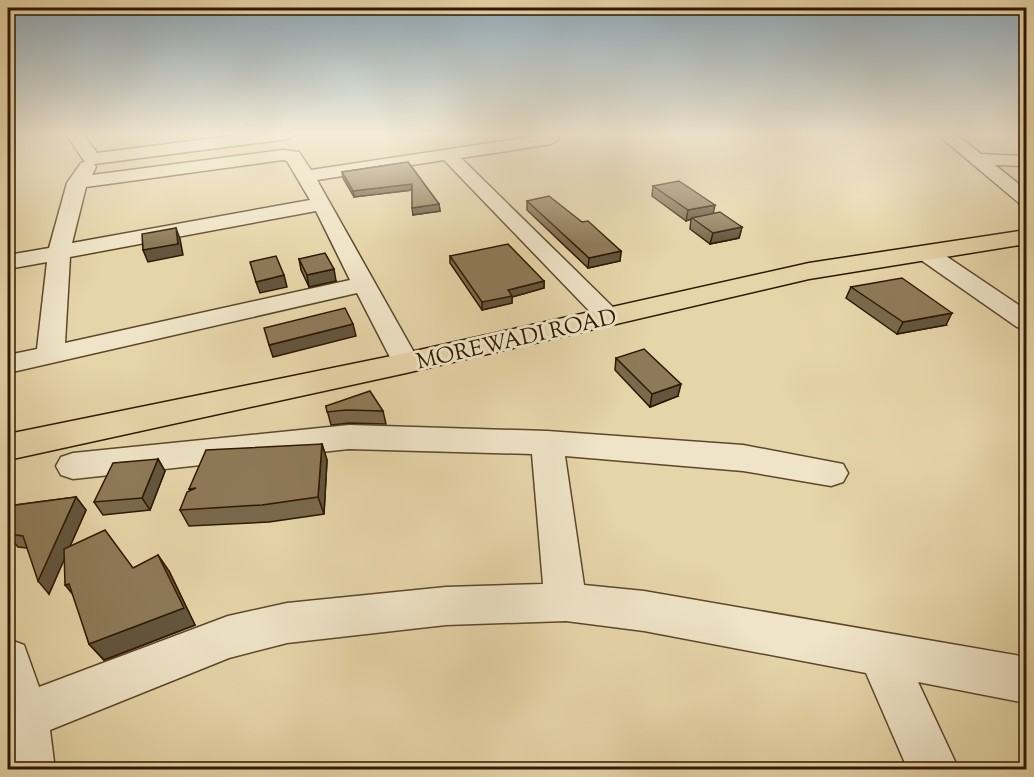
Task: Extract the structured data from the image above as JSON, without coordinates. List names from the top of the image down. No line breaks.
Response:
{"streets":{"main road":["MOREWADI ROAD"]}}
